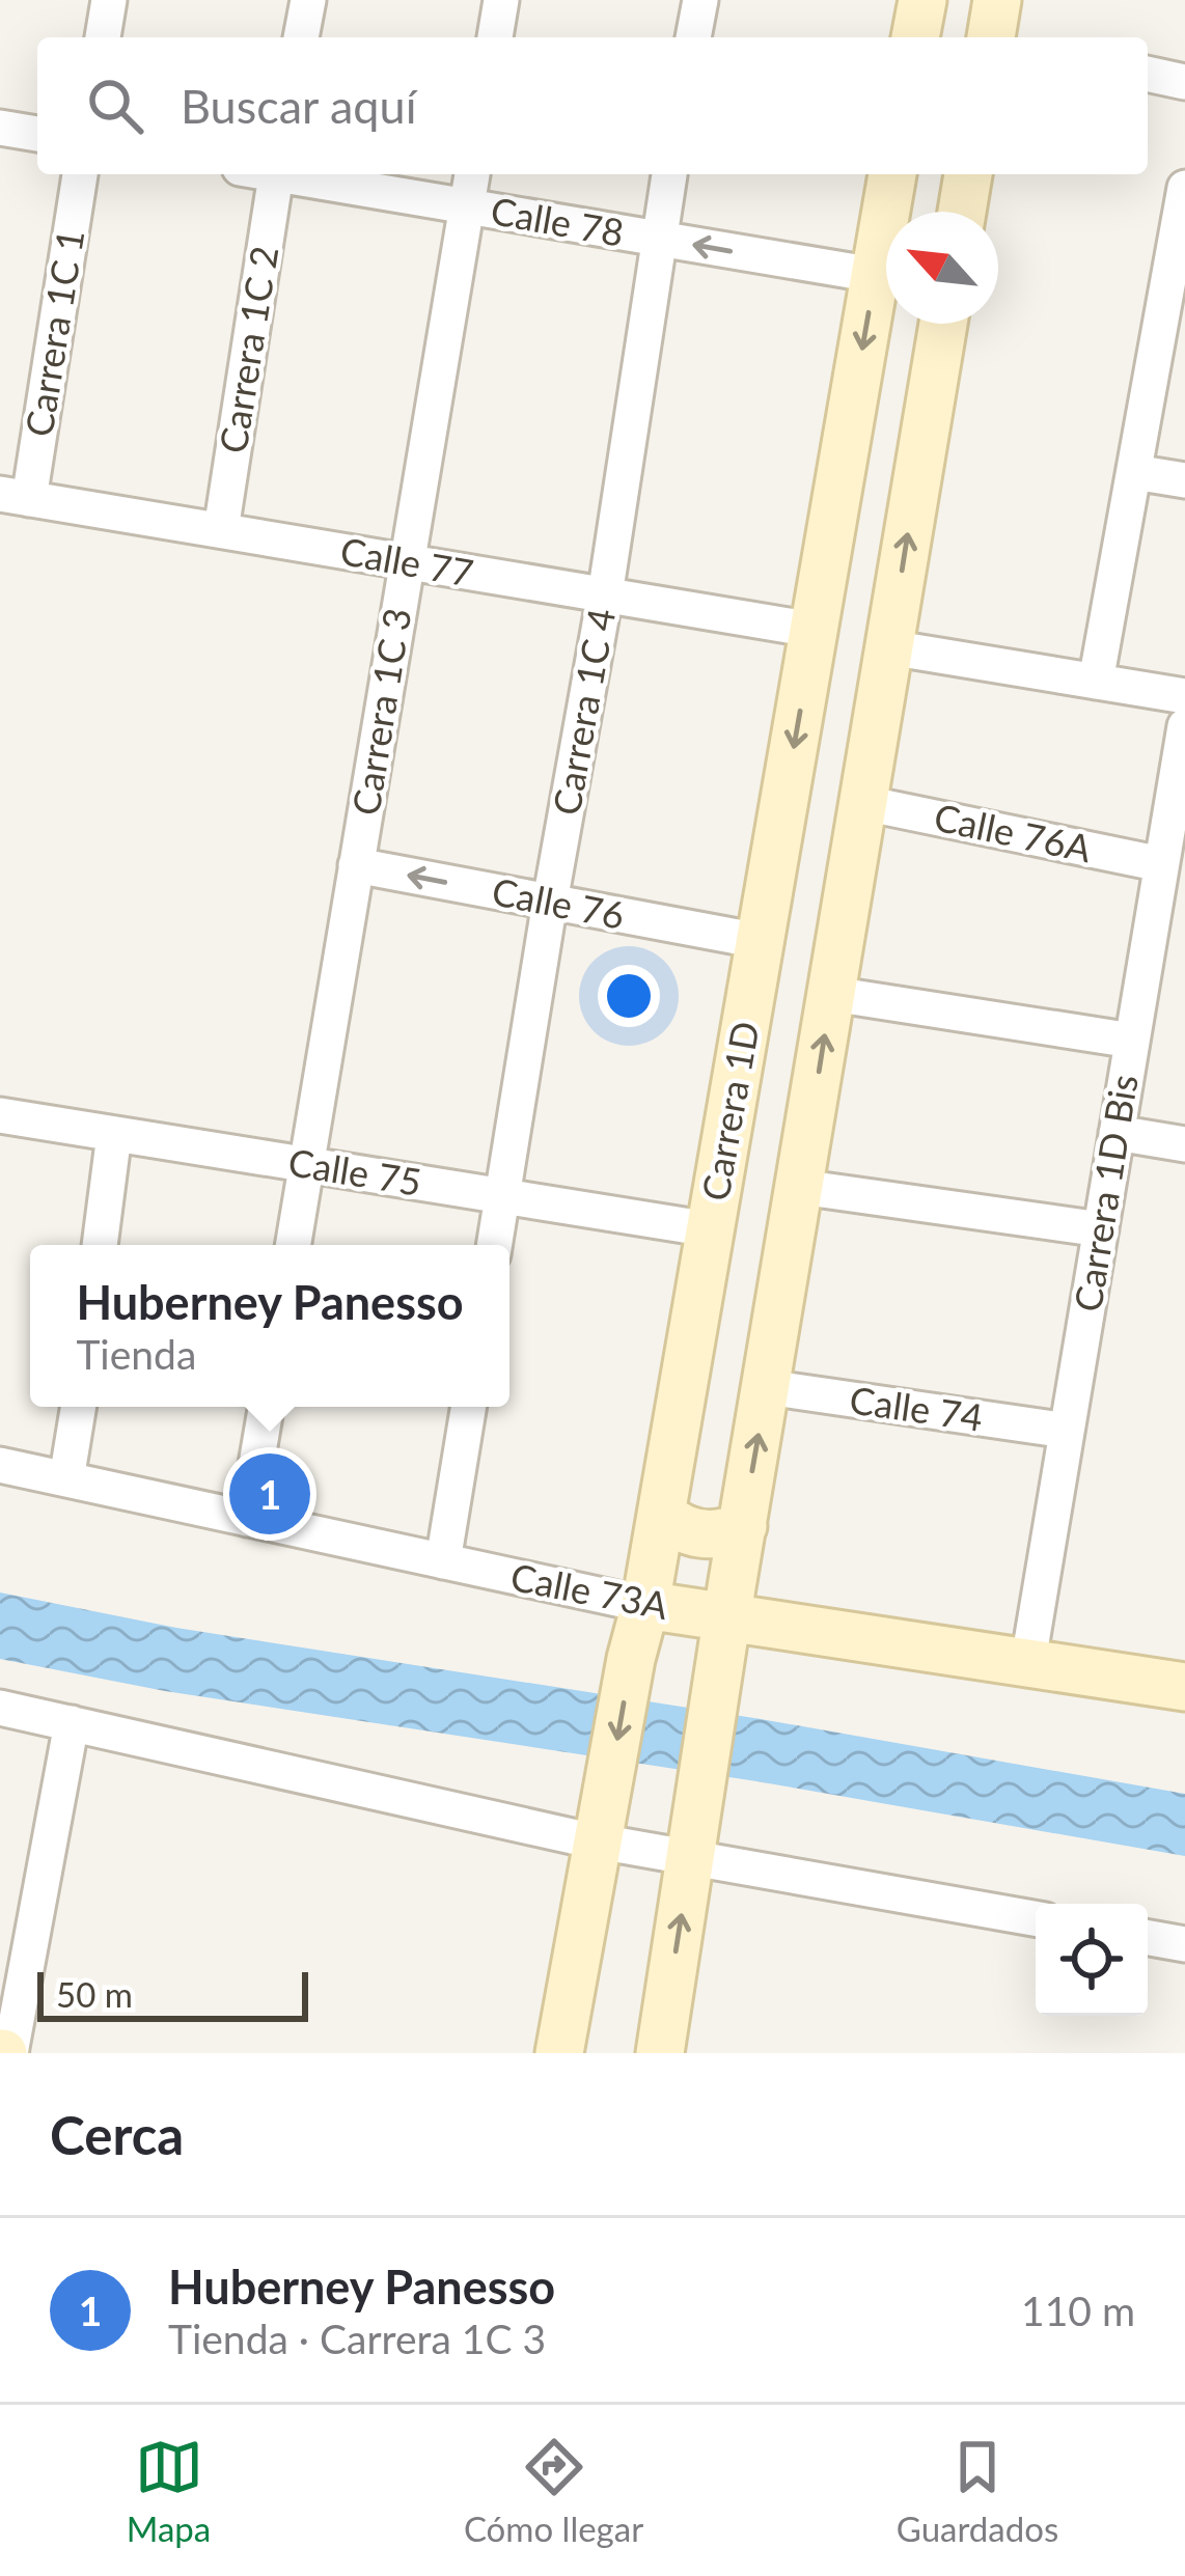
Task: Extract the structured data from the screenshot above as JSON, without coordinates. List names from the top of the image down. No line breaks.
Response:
{"streets":{"street":["Calle 78","Carrera 1C 1","Carrera 1C 2","Calle 77","Carrera 1C 3","Carrera 1C 4","Calle 76A","Calle 76","Carrera 1D","Calle 75","Carrera 1D Bis","Calle 74","Calle 73A"]},"crossings":[["Calle 78","Carrera 1C 3"],["Calle 78","Carrera 1C 4"],["Calle 78","Carrera 1D"],["Carrera 1C 1","Calle 77"],["Carrera 1C 2","Calle 77"],["Calle 77","Carrera 1C 3"],["Calle 77","Carrera 1C 4"],["Calle 77","Carrera 1D"],["Carrera 1C 3","Calle 76"],["Carrera 1C 3","Calle 75"],["Carrera 1C 4","Calle 76"],["Carrera 1C 4","Calle 75"],["Calle 76A","Carrera 1D Bis"],["Calle 76","Carrera 1D"],["Carrera 1D","Calle 75"],["Carrera 1D","Calle 73A"],["Carrera 1D Bis","Calle 74"],["Carrera 1D Bis","Calle 73A"]],"one_way":["Calle 78","Calle 76"],"scale_bar":"50 m","north":"top left","page":{"search":"Buscar aquí","popup":["Huberney Panesso","Tienda"],"pins":"1","scale":"50 m","heading":"Cerca","list":[{"mark":"1","name":"Huberney Panesso","note":"Tienda · Carrera 1C 3","value":"110 m"}],"nav":["Mapa","Cómo llegar","Guardados"]}}
